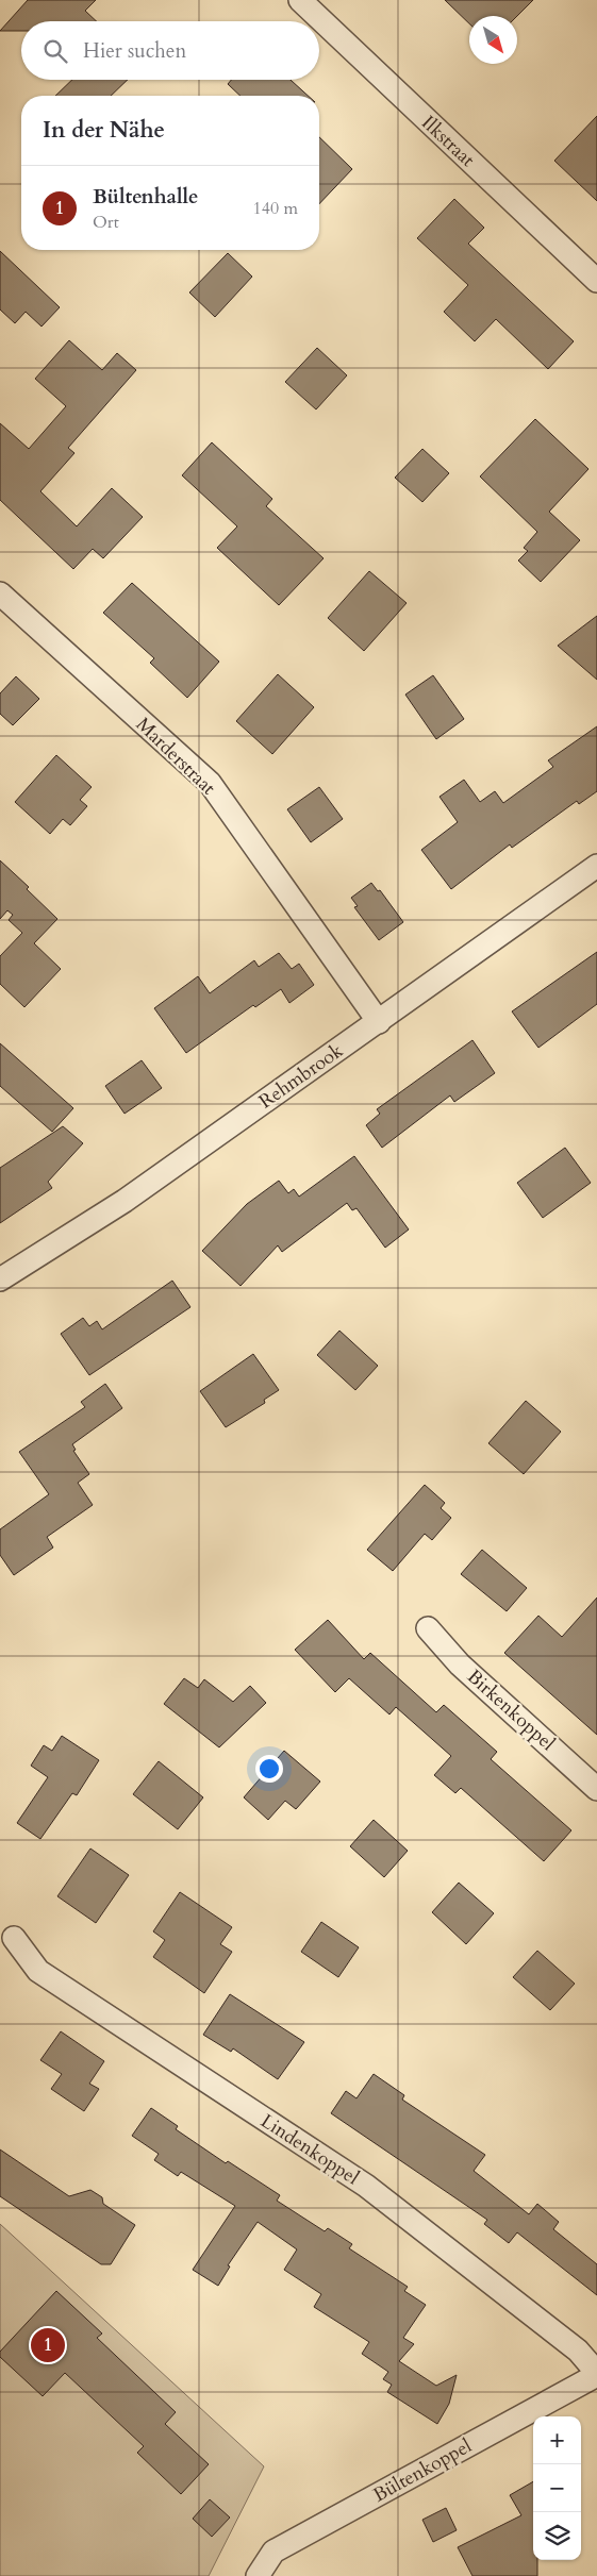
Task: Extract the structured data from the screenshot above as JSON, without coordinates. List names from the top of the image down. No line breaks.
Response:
{"streets":{"street":["Ilkstraat","Marderstraat","Rehmbrook","Birkenkoppel","Lindenkoppel","Bültenkoppel"]},"crossings":[["Marderstraat","Rehmbrook"],["Lindenkoppel","Bültenkoppel"]],"north":"bottom right","page":{"search":"Hier suchen","heading":"In der Nähe","list":[{"mark":"1","name":"Bültenhalle","note":"Ort","value":"140 m"}],"pins":"1","map_buttons":["+","−"]}}
